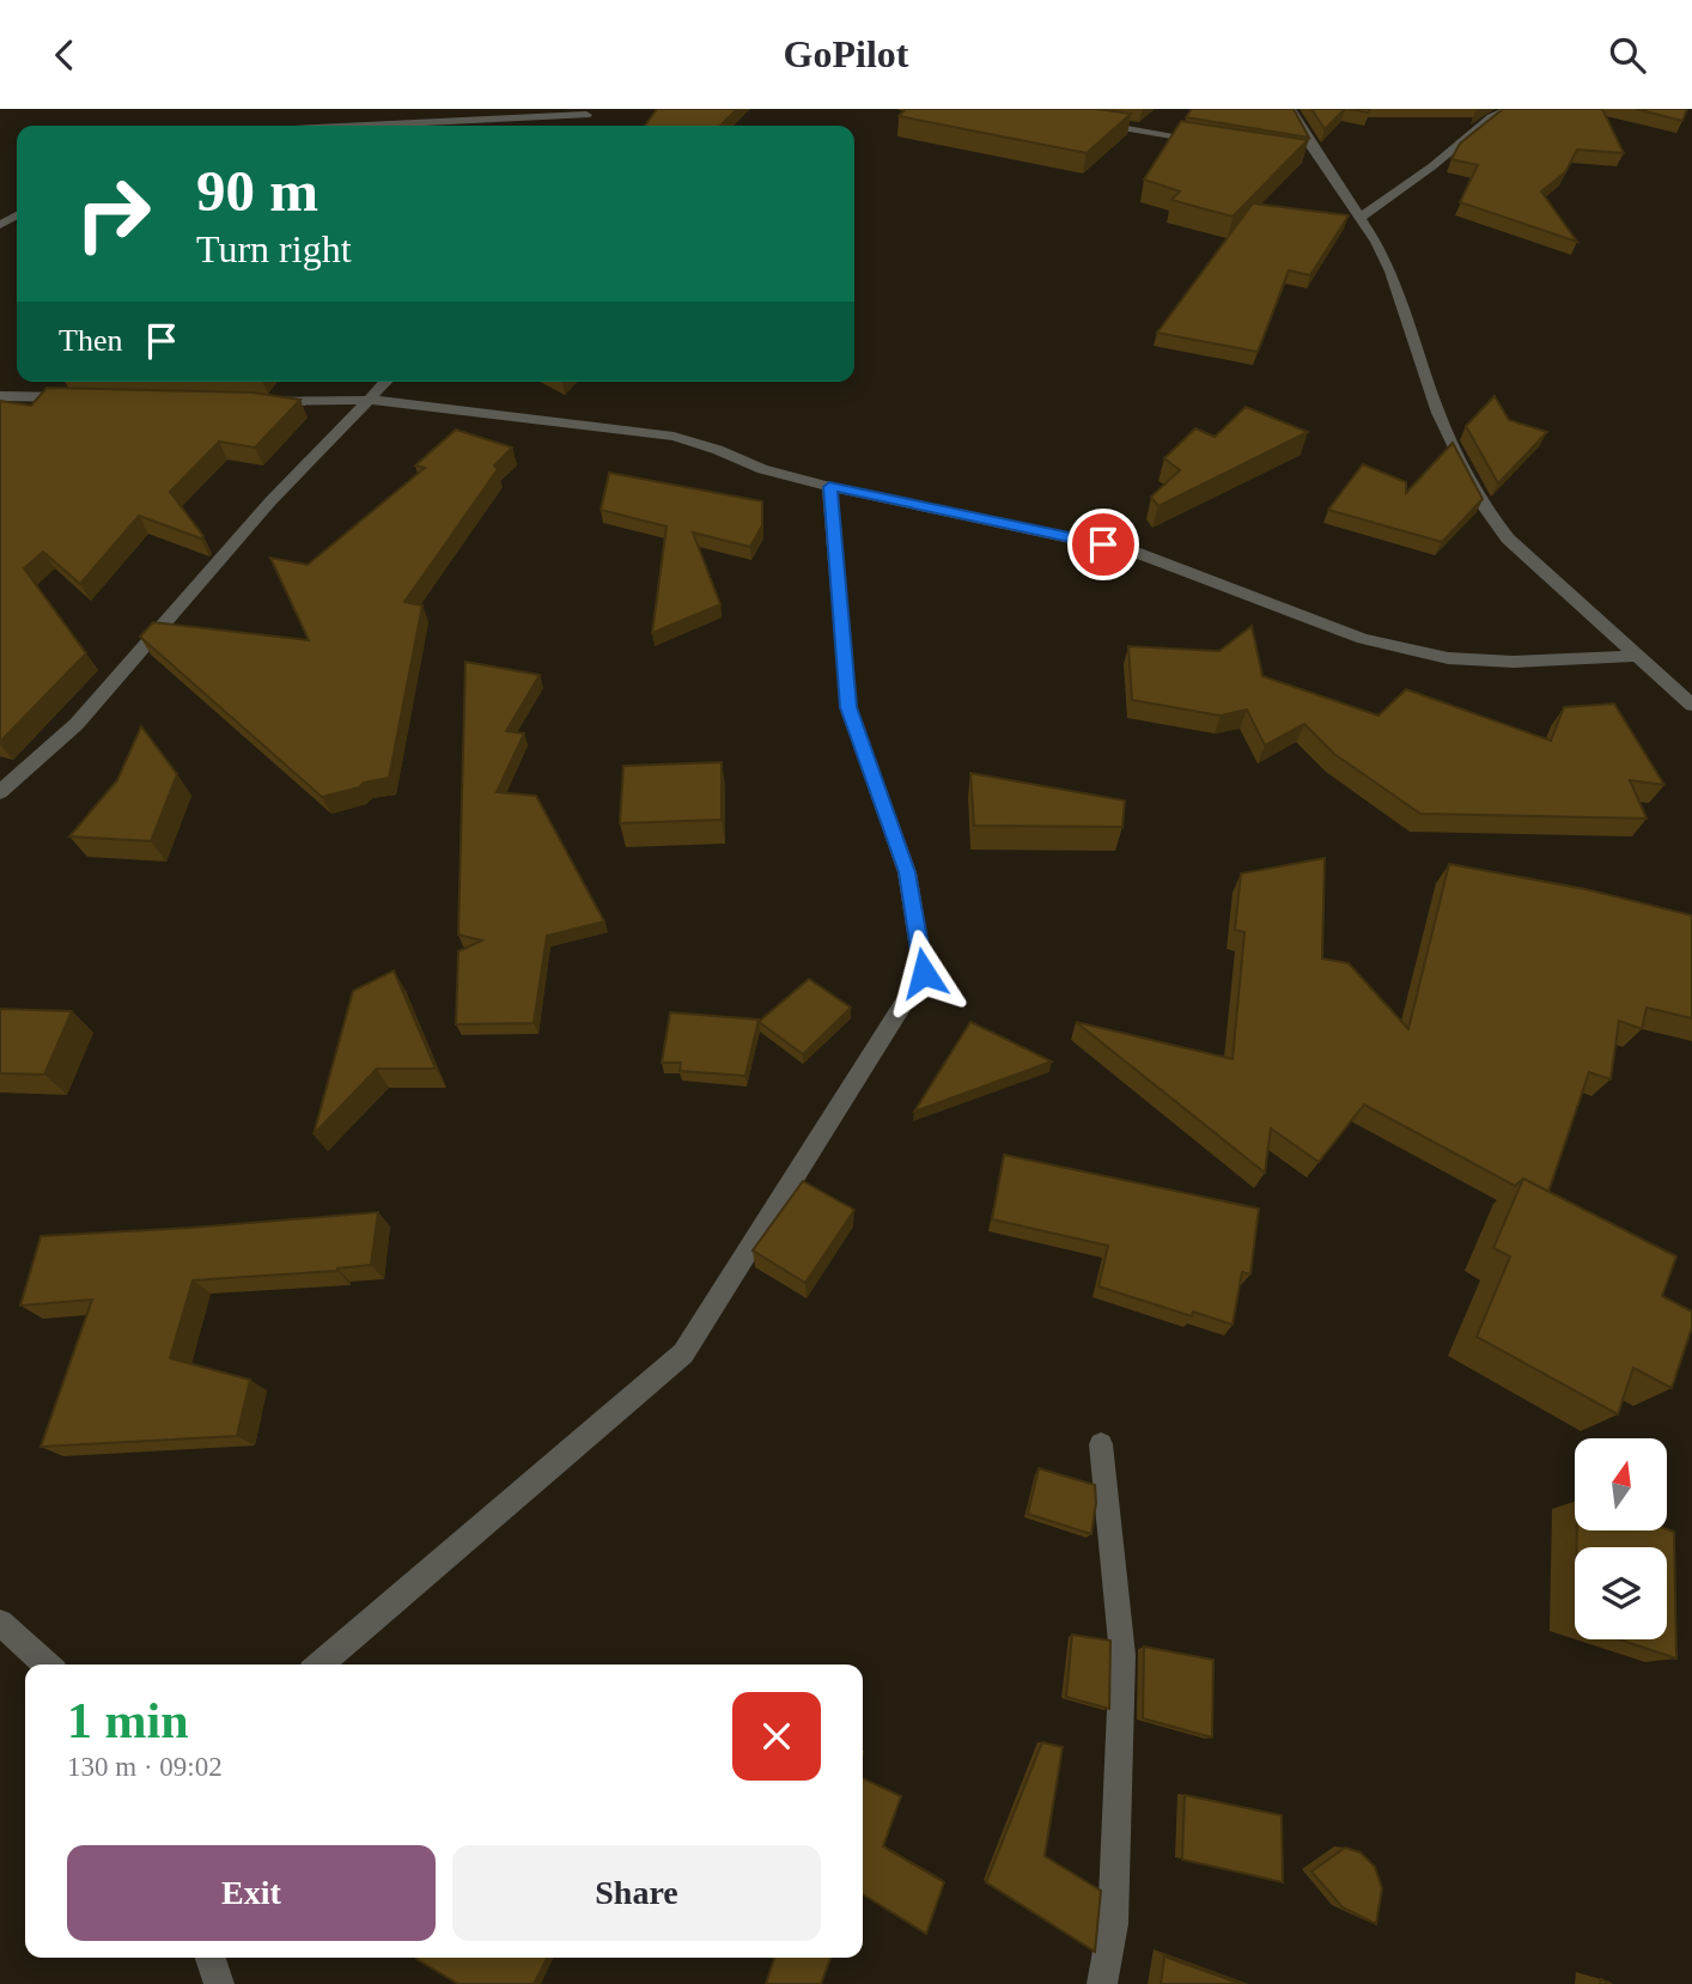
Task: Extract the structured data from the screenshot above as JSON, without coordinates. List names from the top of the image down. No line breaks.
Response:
{"north":"top","page":{"header":"GoPilot","turn":["90 m","Turn right"],"then":"Then","heading":["1 min","130 m · 09:02"],"buttons":["Exit","Share"]}}
